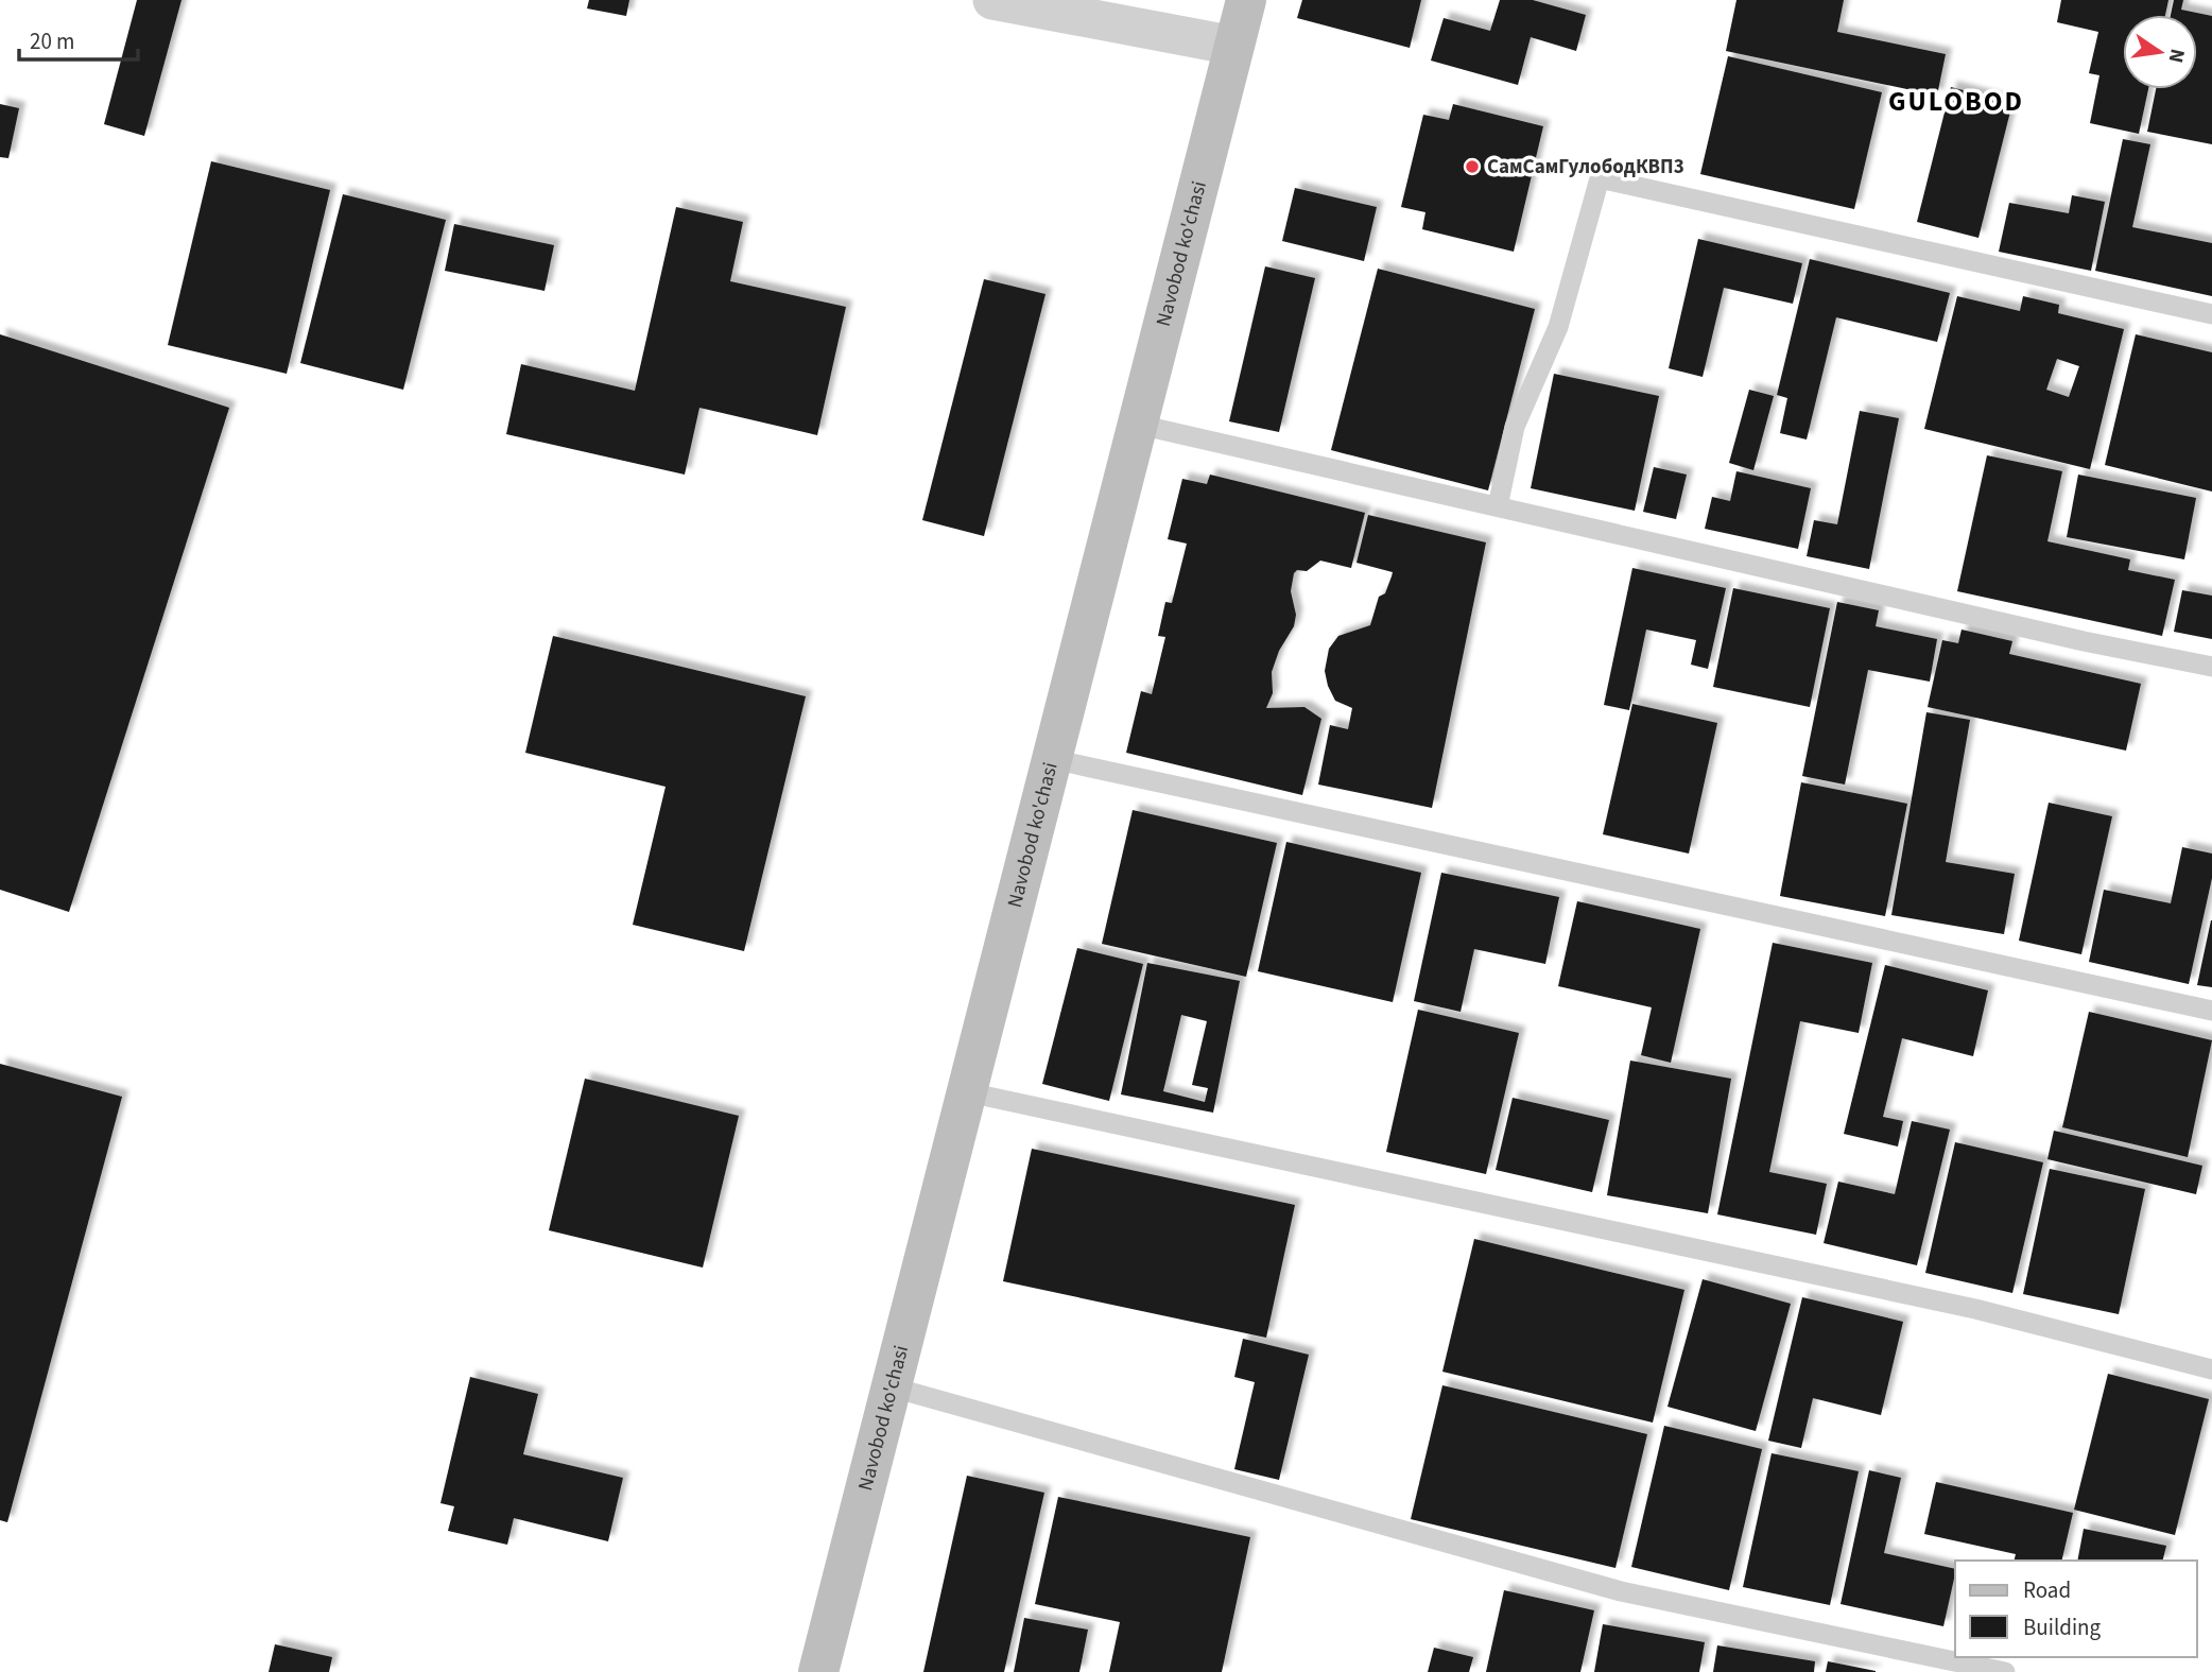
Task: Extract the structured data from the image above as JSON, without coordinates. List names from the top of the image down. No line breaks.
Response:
{"streets":{"street":["Navobod ko'chasi"]},"districts":["GULOBOD"],"places":["СамСамГулободКВП3"],"legend":["Road","Building"],"scale_bar":"20 m","north":"right"}
